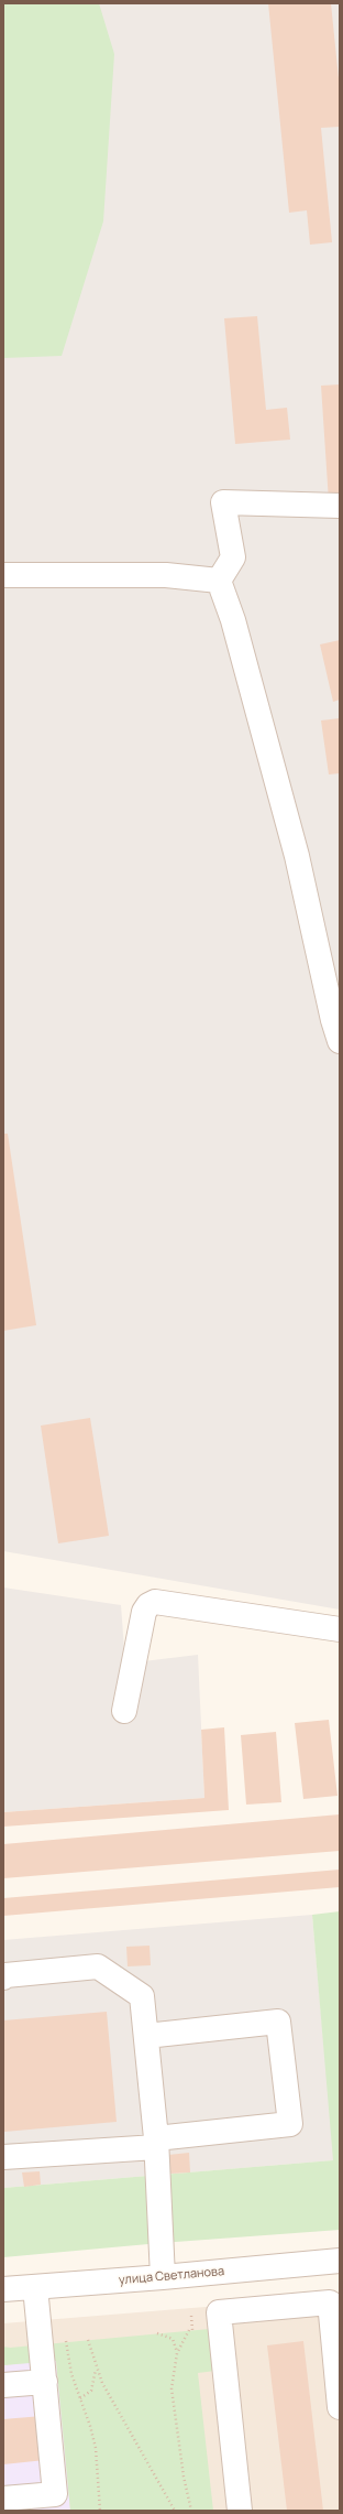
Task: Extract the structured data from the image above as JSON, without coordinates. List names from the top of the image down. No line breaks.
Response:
{"streets":{"street":["улица Светланова"]}}
